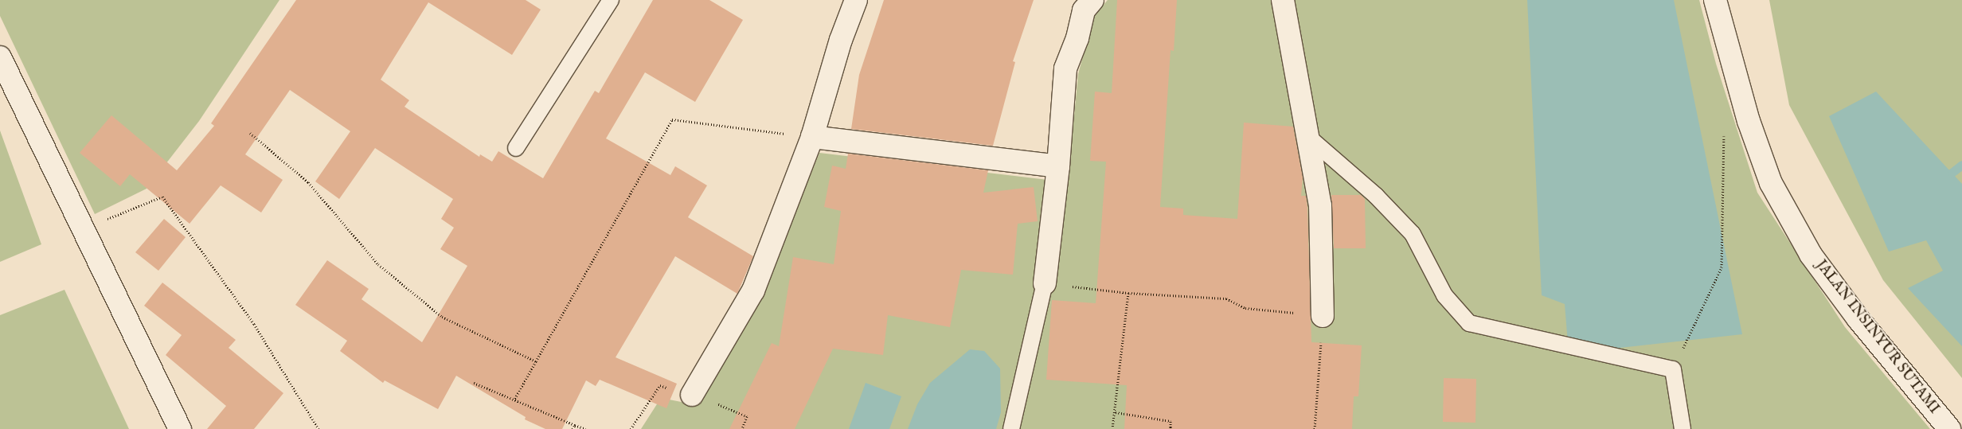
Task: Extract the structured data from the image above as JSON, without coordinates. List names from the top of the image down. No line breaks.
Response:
{"streets":{"street":["JALAN INSINYUR SUTAMI"]}}
